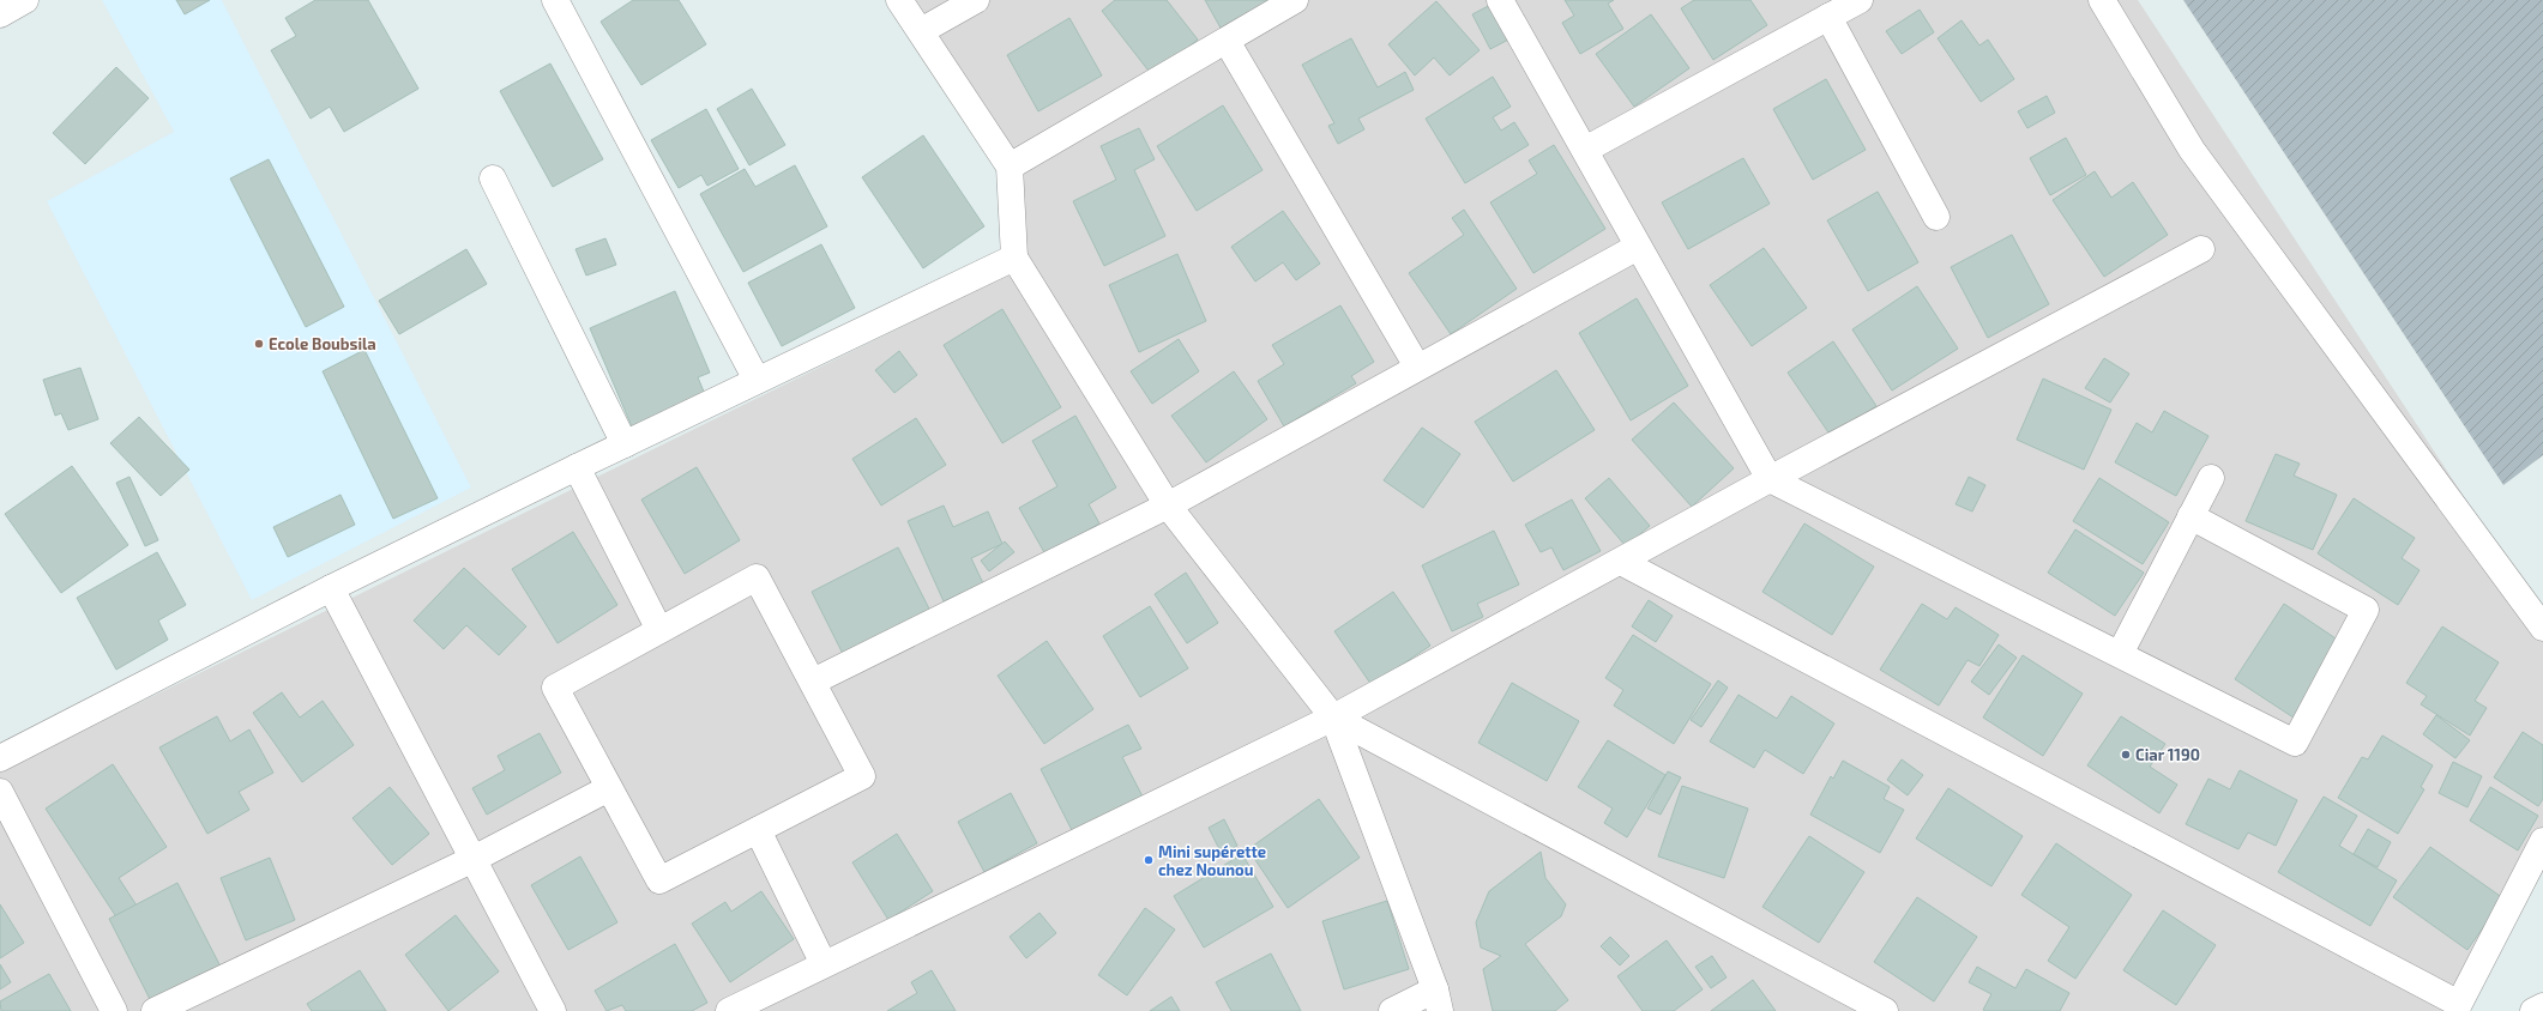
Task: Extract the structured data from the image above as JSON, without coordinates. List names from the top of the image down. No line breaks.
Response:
{"places":["Ecole Boubsila","Ciar 1190","Mini supérette chez Nounou"]}
